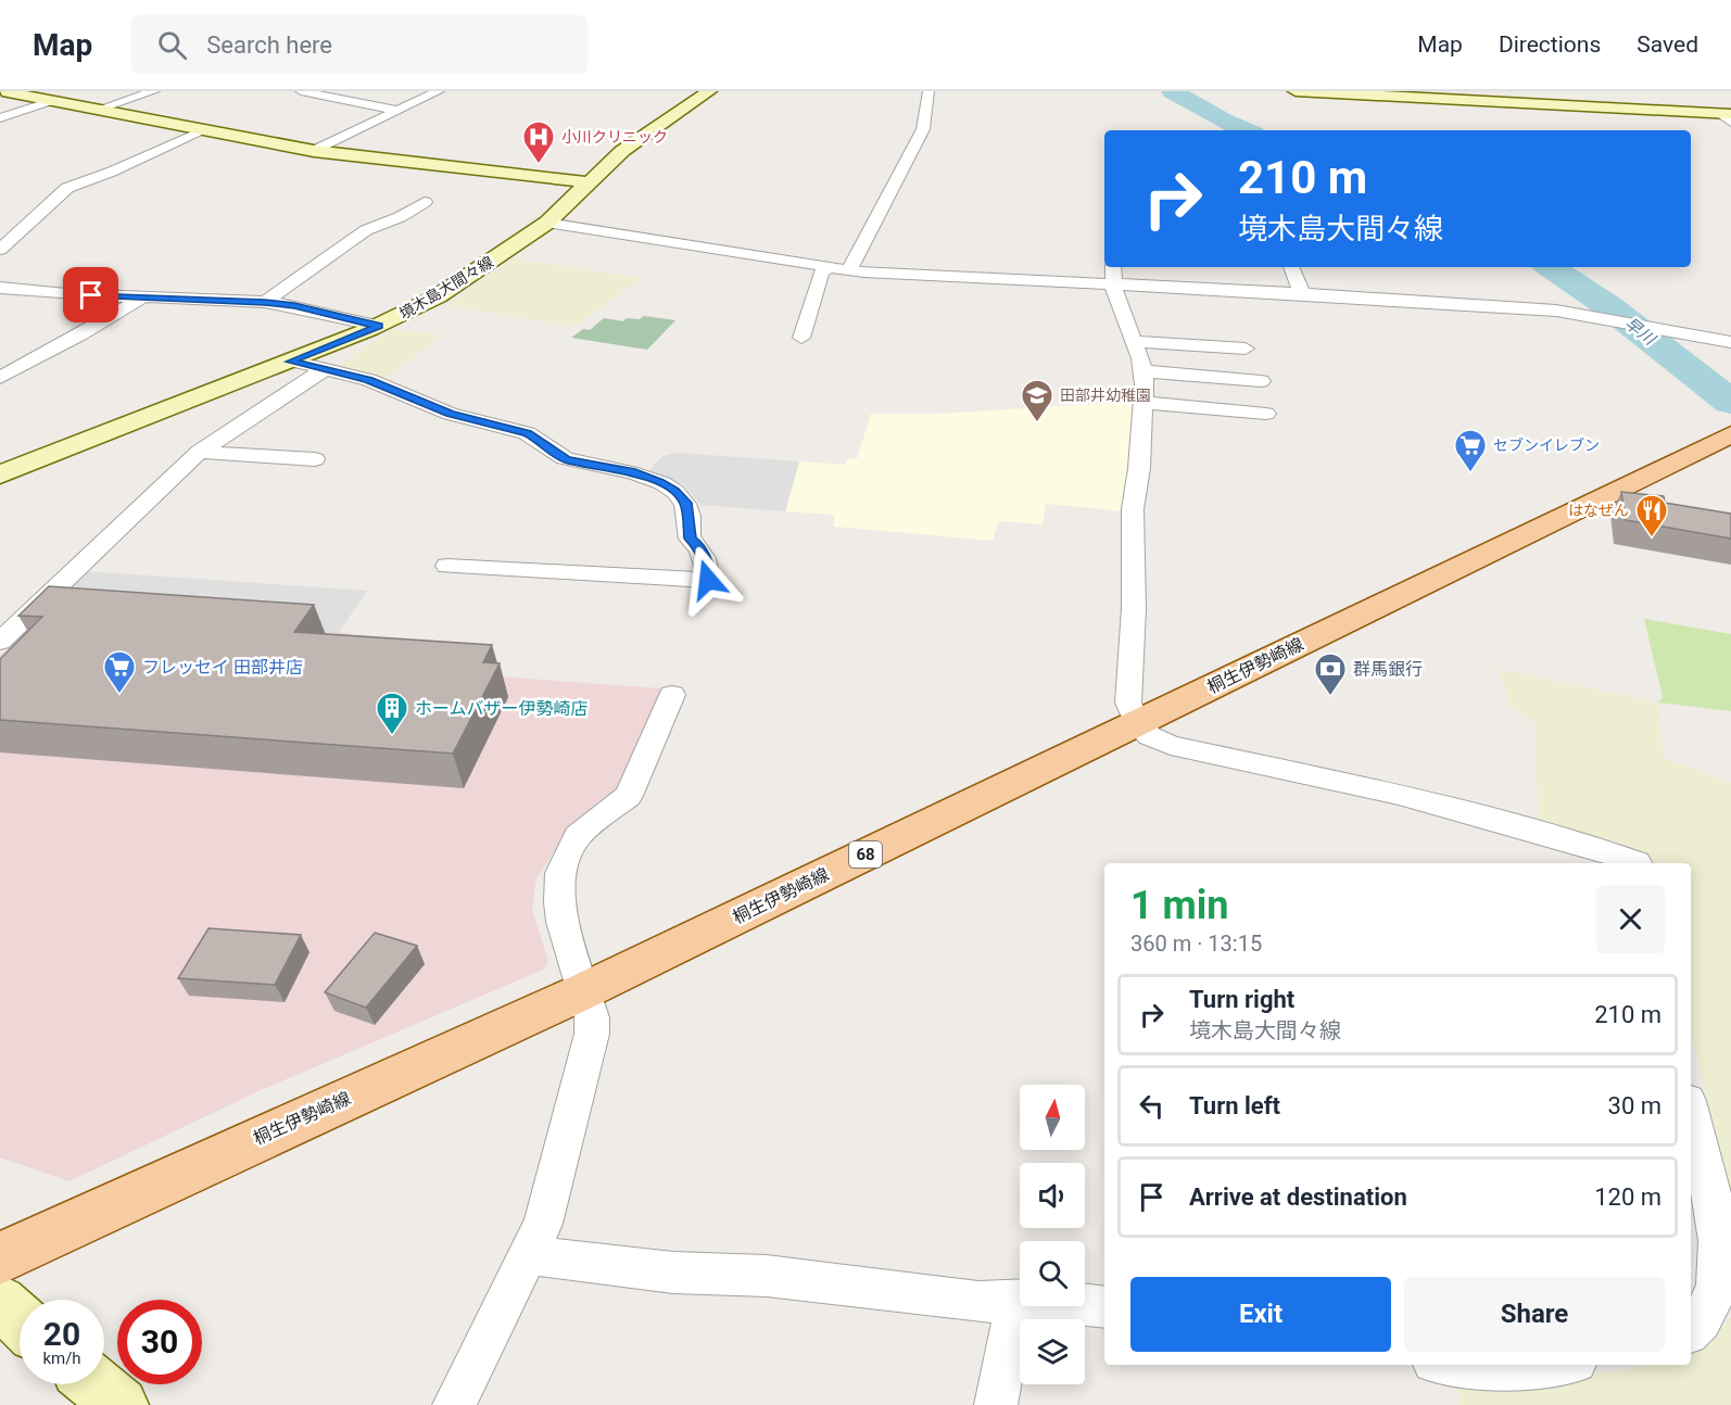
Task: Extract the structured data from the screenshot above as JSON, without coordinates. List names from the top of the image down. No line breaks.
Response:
{"streets":{"main road":["桐生伊勢崎線","68"],"street":["境木島大間々線"]},"water":["早川"],"places":{"hospital":["小川クリニック"],"school or university":["田部井幼稚園"],"supermarket":["セブンイレブン","フレッセイ 田部井店"],"restaurant":["はなぜん"],"bank":["群馬銀行"],"building":["ホームバザー伊勢崎店"]},"north":"top","page":{"header":"Map","search":"Search here","nav":["Map","Directions","Saved"],"turn":["210 m","境木島大間々線"],"heading":["1 min","360 m · 13:15"],"list":[{"name":"Turn right","note":"境木島大間々線","value":"210 m"},{"name":"Turn left","value":"30 m"},{"name":"Arrive at destination","value":"120 m"}],"buttons":["Exit","Share"],"speed":"20 km/h","limit":"30"}}
